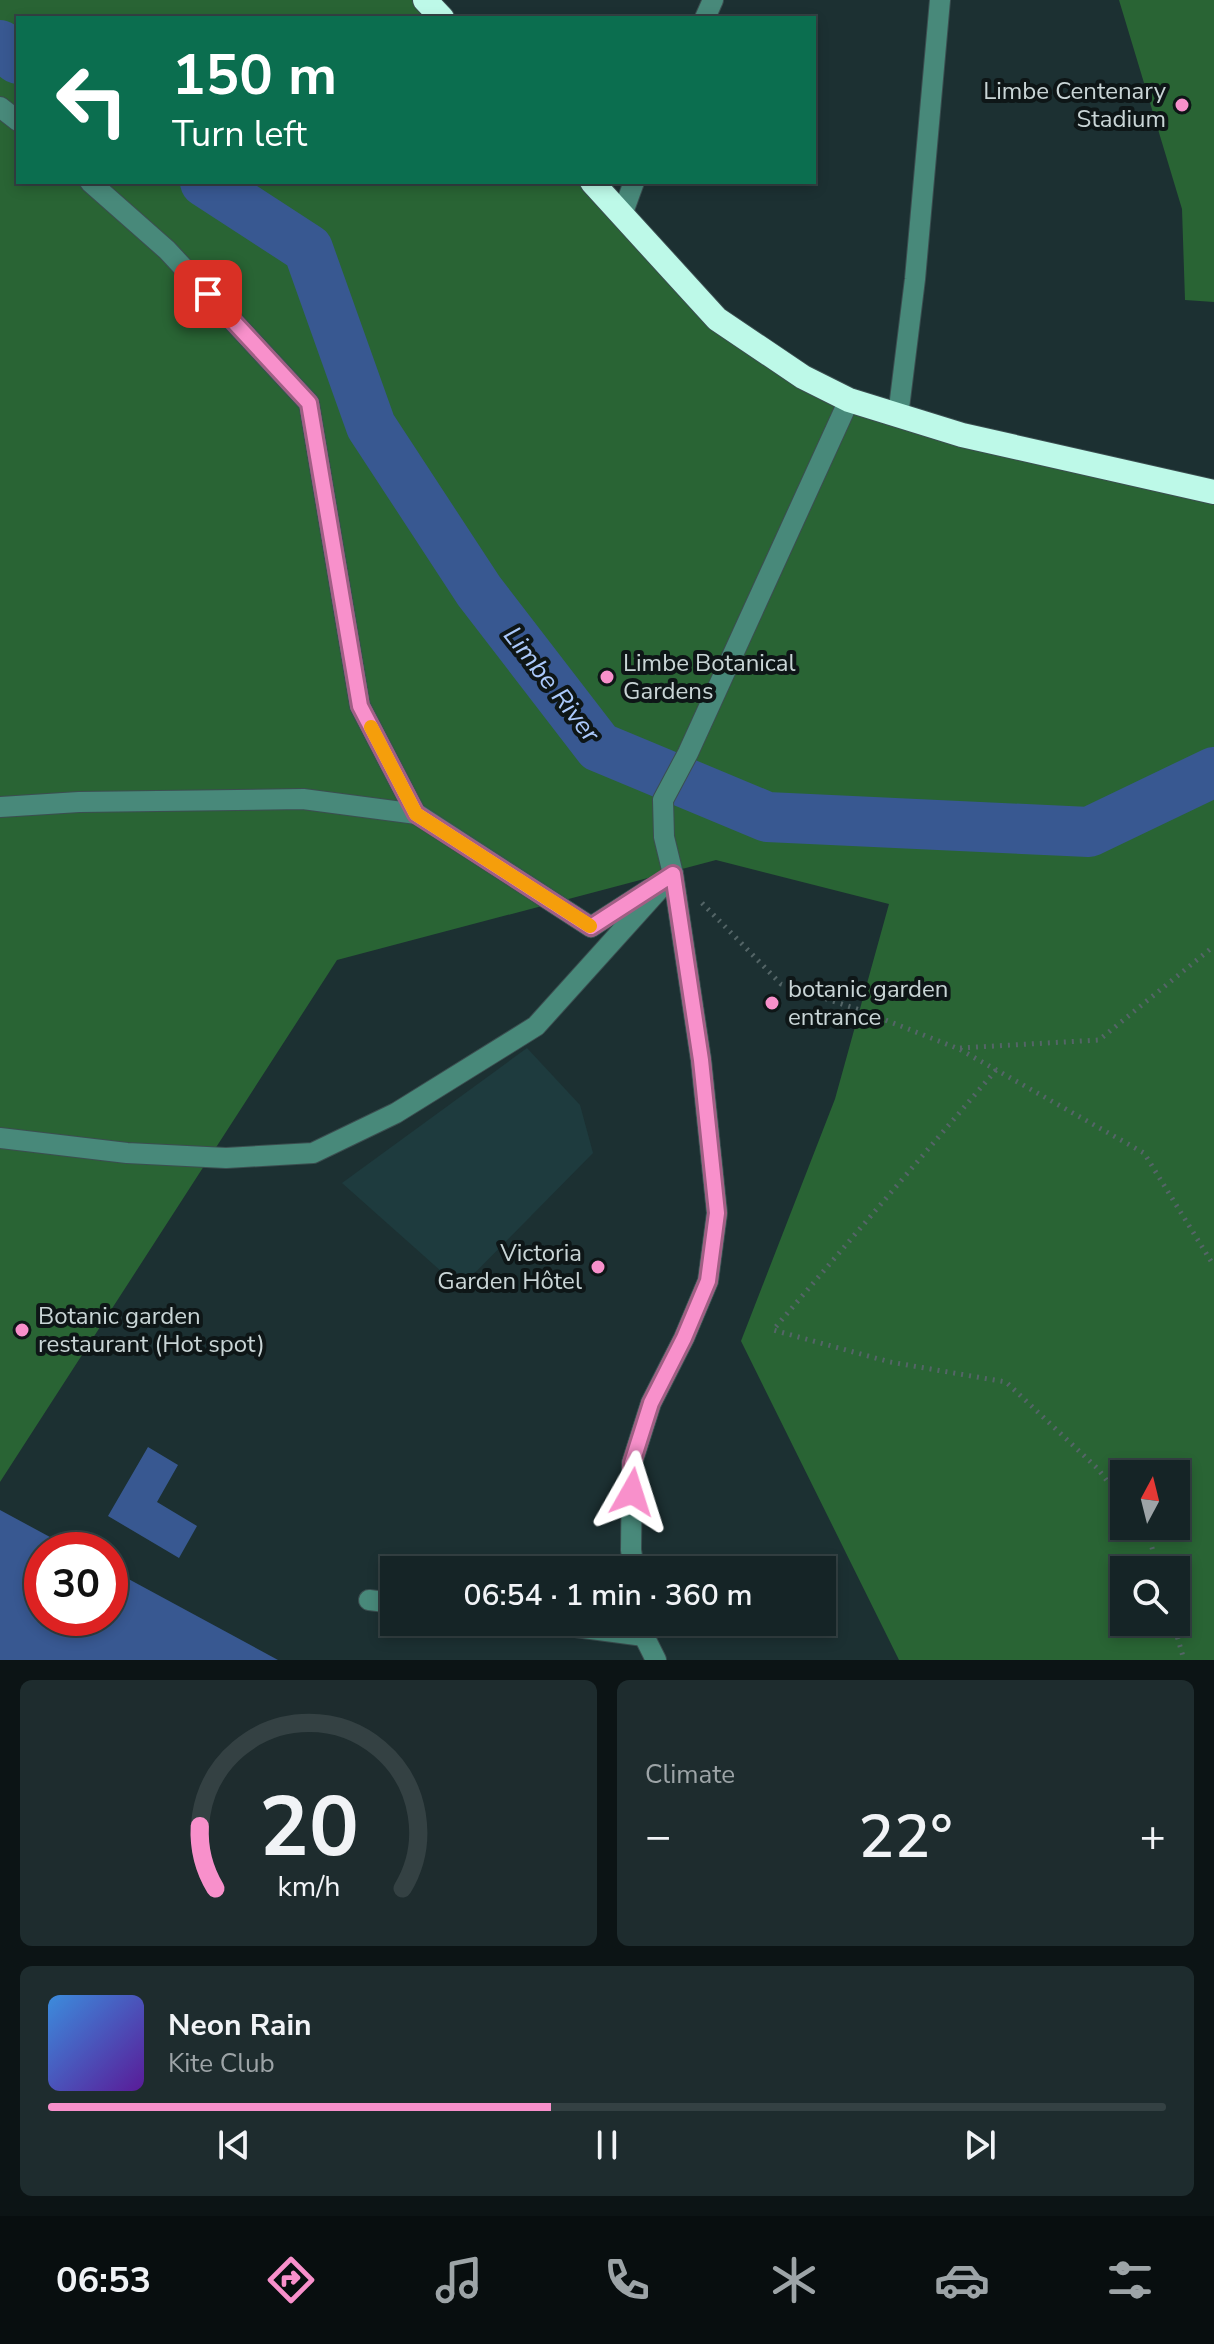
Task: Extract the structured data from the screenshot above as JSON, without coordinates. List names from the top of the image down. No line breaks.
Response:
{"water":["Limbe River"],"places":["Limbe Centenary Stadium","Limbe Botanical Gardens","botanic garden entrance","Victoria Garden Hôtel","Botanic garden restaurant (Hot spot)"],"north":"top","page":{"turn":["150 m","Turn left"],"limit":"30","trip":"06:54 · 1 min · 360 m","tile":"Climate","heat":["−","22°","+"],"song":["Neon Rain","Kite Club"],"tabs":"06:53","gauge":["20","km/h"]}}
